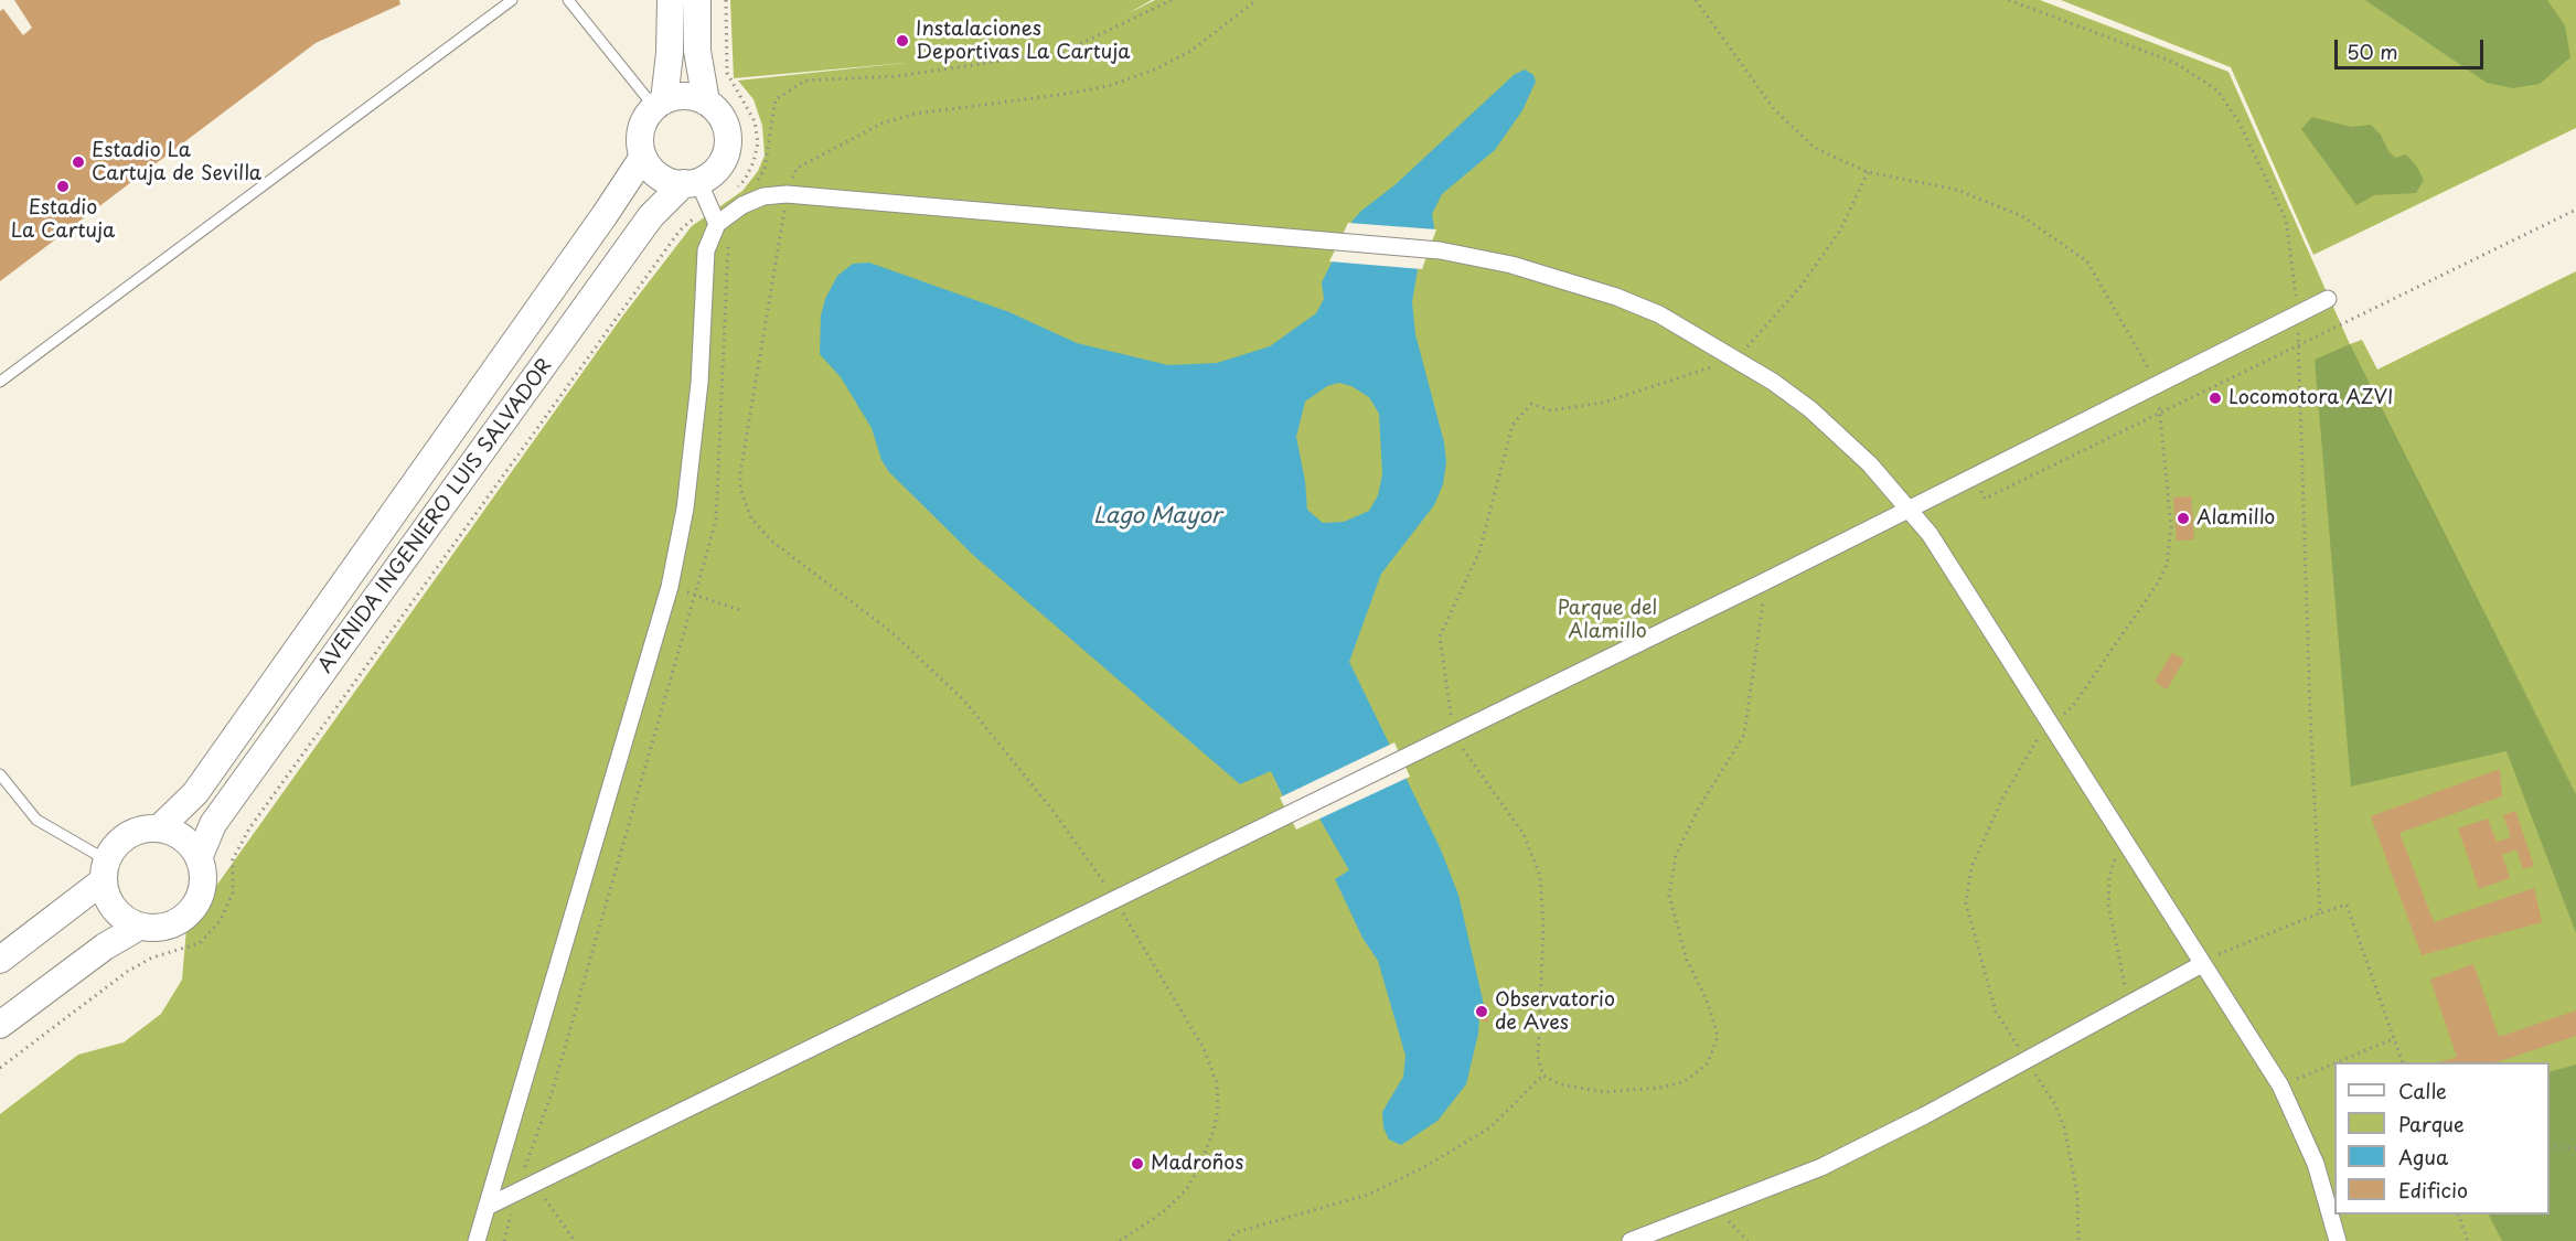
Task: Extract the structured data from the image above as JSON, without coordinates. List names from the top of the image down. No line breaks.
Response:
{"streets":{"street":["AVENIDA INGENIERO LUIS SALVADOR"]},"water":["Lago Mayor"],"parks":["Parque del Alamillo"],"places":["Instalaciones Deportivas La Cartuja","Estadio La Cartuja de Sevilla","Estadio La Cartuja","Locomotora AZVI","Alamillo","Observatorio de Aves","Madroños"],"legend":["Calle","Parque","Agua","Edificio"],"scale_bar":"50 m"}
